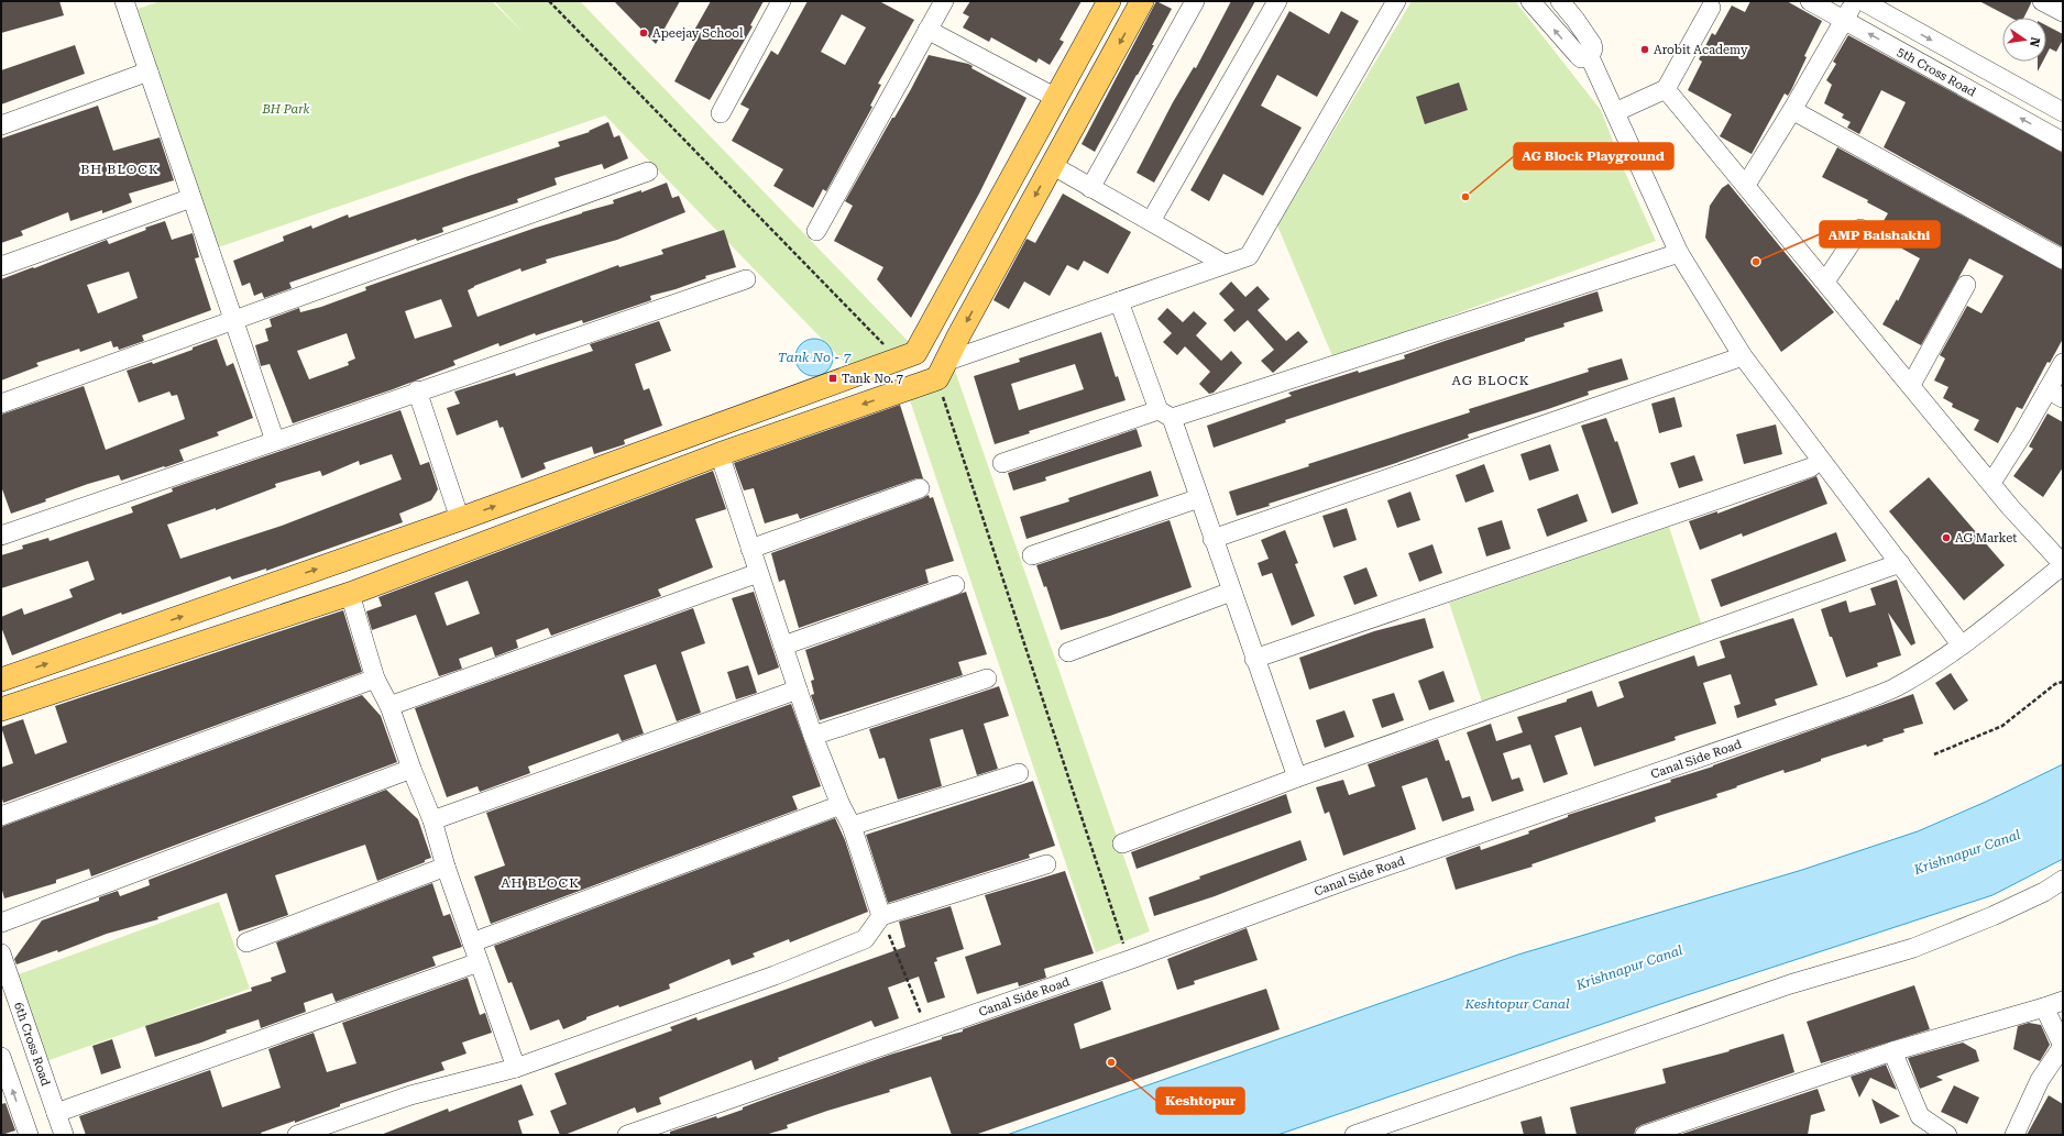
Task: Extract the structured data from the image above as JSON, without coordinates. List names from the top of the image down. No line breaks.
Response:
{"streets":{"street":["5th Cross Road","Canal Side Road","6th Cross Road"]},"districts":["BH BLOCK","AG BLOCK","AH BLOCK"],"water":["Tank No - 7","Krishnapur Canal","Keshtopur Canal"],"parks":["BH Park"],"places":{"other":["Apeejay School","Arobit Academy","AG Block Playground","AMP Baishakhi","AG Market","Keshtopur"],"transit":["Tank No. 7"]},"north":"right"}
